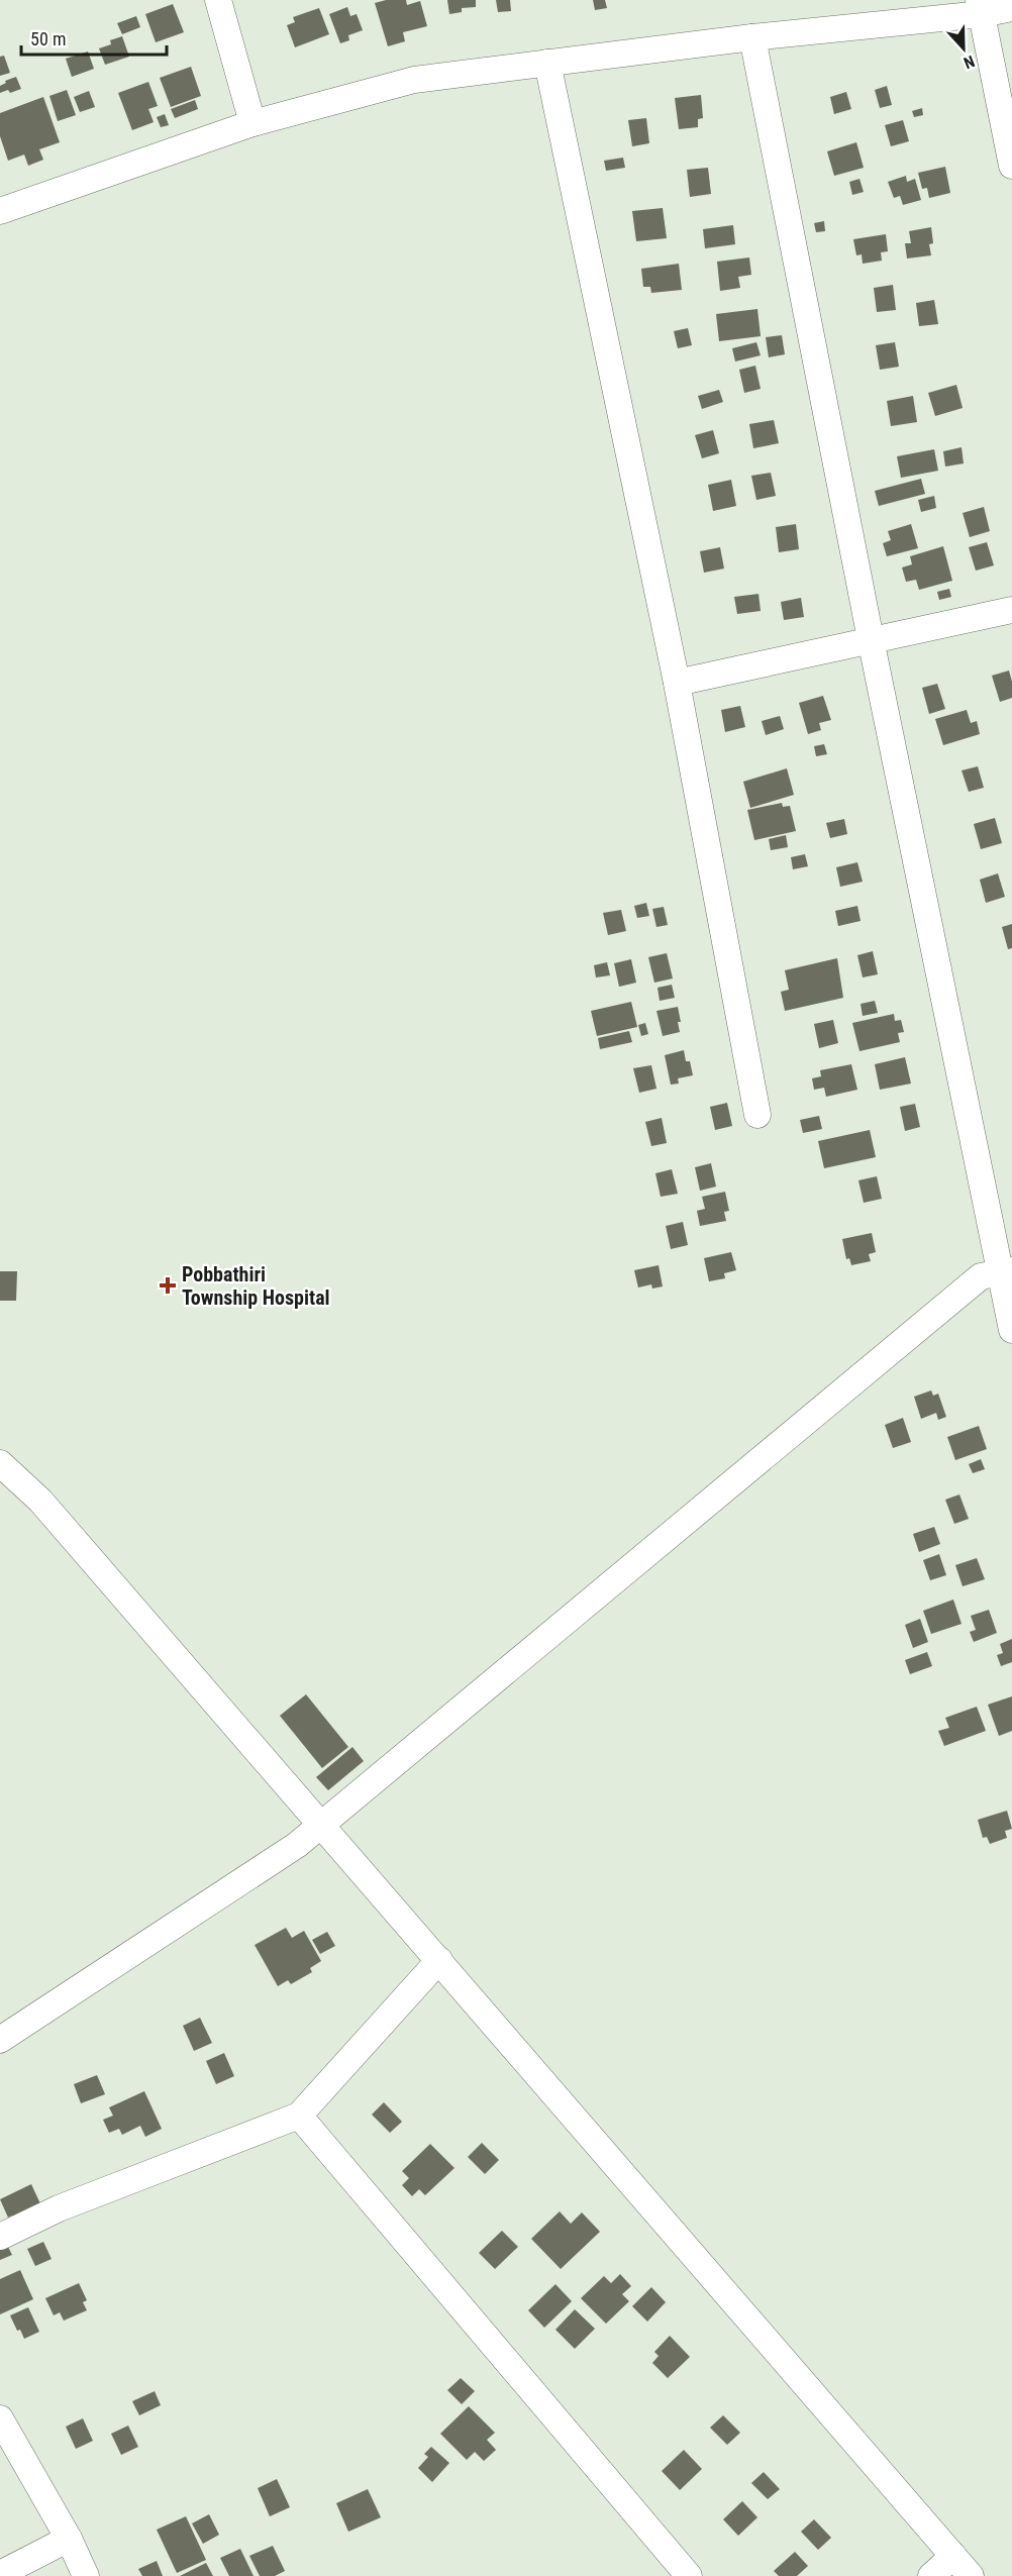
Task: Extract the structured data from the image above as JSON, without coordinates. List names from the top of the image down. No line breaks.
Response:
{"places":{"health":["Pobbathiri Township Hospital"]},"scale_bar":"50 m","north":"bottom"}
